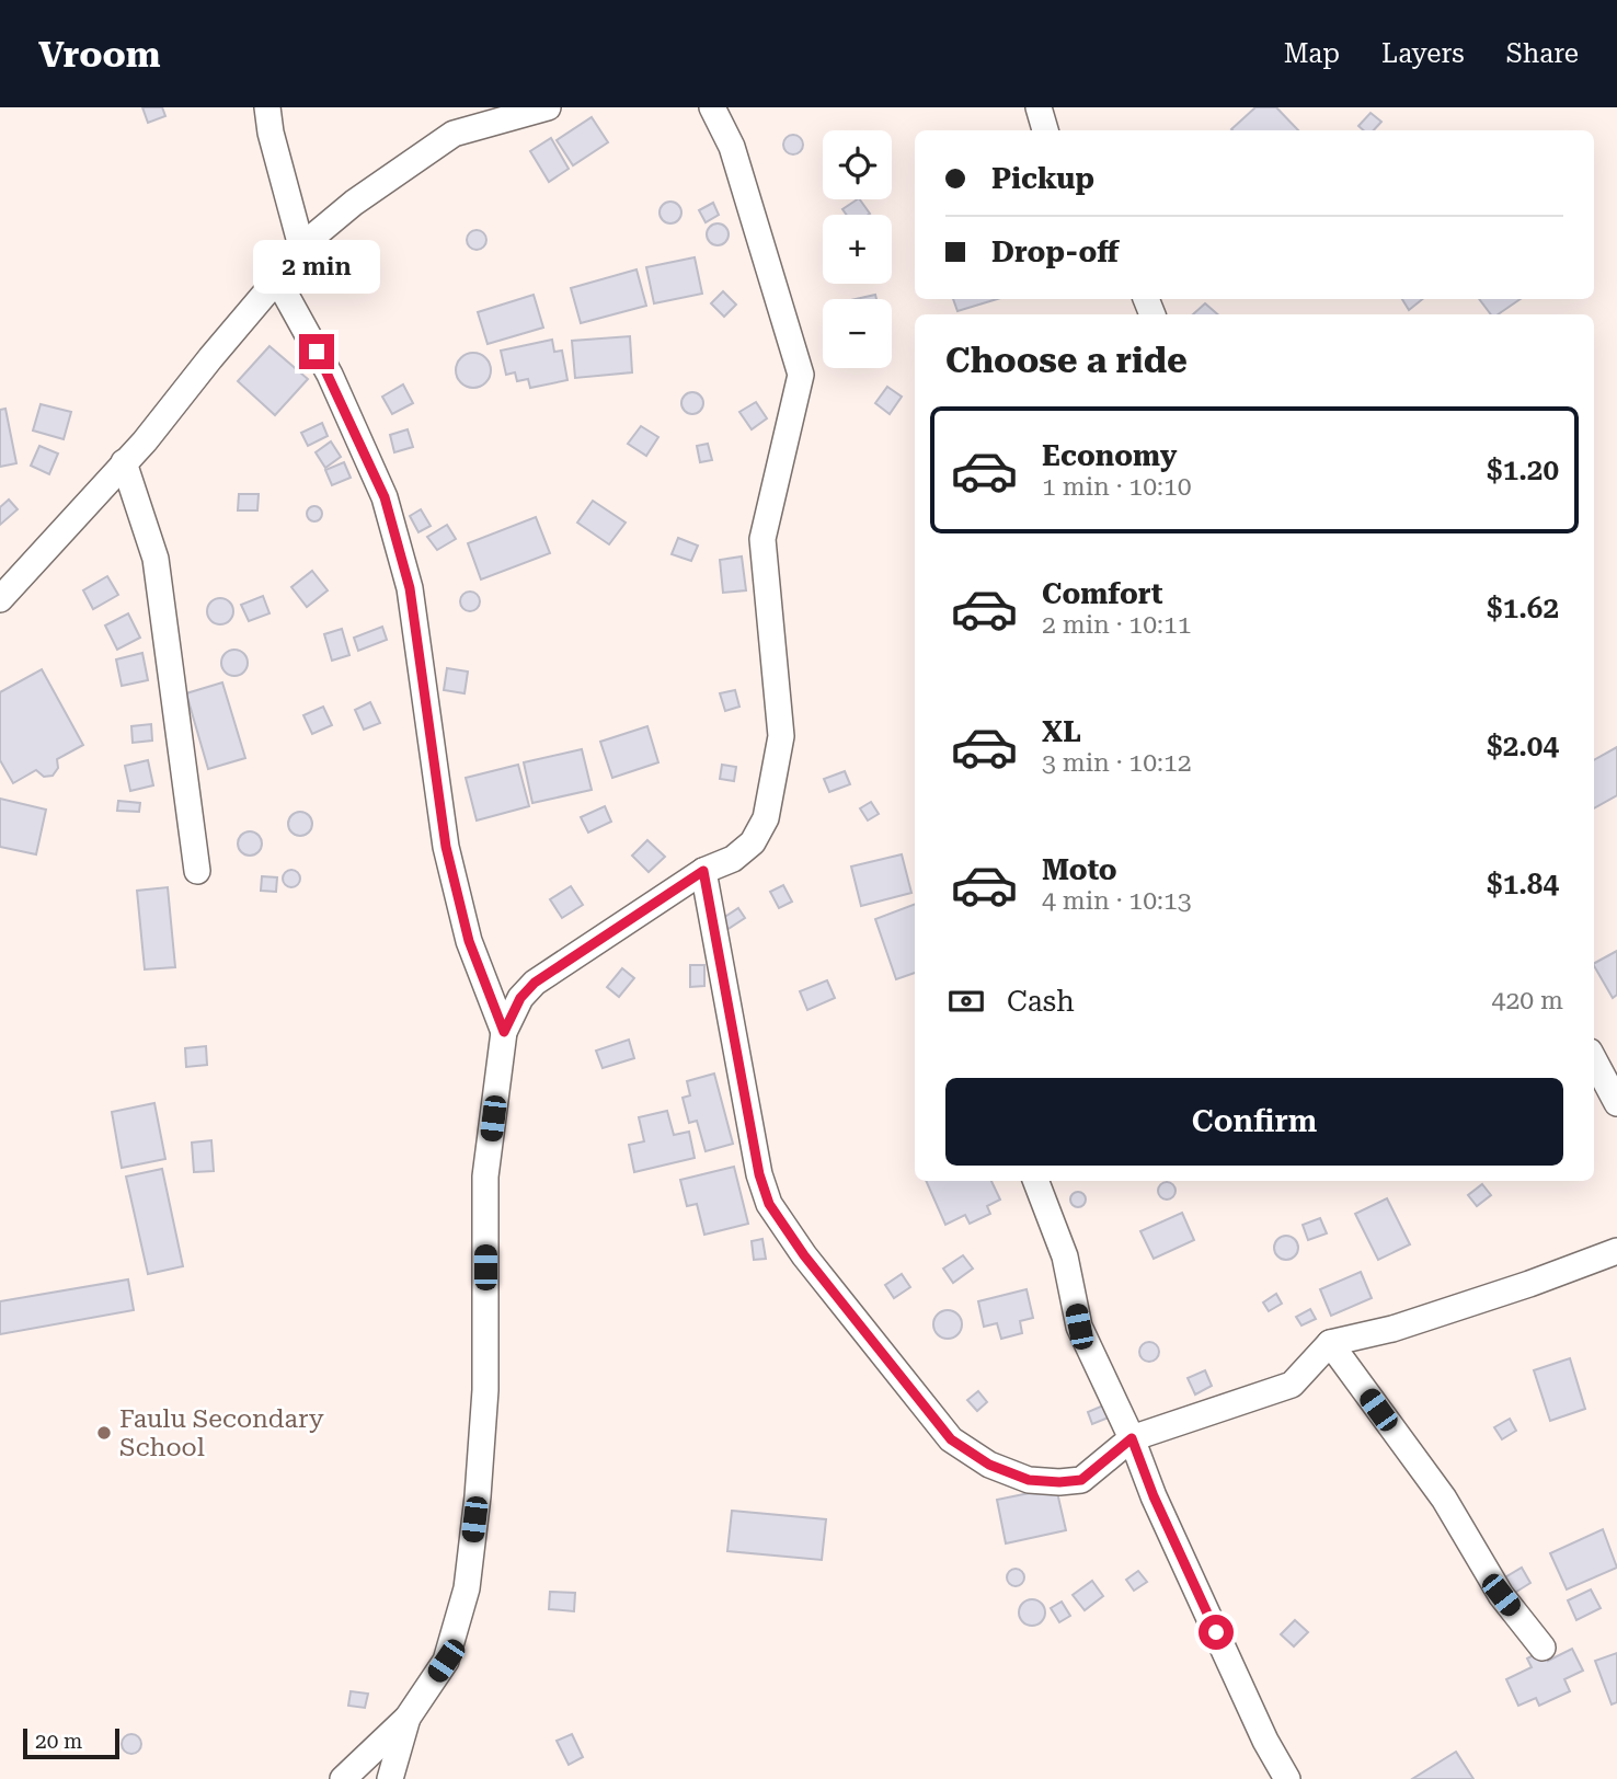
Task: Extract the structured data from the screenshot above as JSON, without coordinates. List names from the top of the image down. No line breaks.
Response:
{"places":["Faulu Secondary School"],"scale_bar":"20 m","page":{"header":"Vroom","nav":["Map","Layers","Share"],"map_buttons":["+","−"],"banner":["Pickup","Drop-off"],"bubble":"2 min","heading":"Choose a ride","list":[{"name":"Economy","note":"1 min · 10:10","value":"$1.20"},{"name":"Comfort","note":"2 min · 10:11","value":"$1.62"},{"name":"XL","note":"3 min · 10:12","value":"$2.04"},{"name":"Moto","note":"4 min · 10:13","value":"$1.84"}],"pay":["Cash","420 m"],"buttons":"Confirm","scale":"20 m"}}
